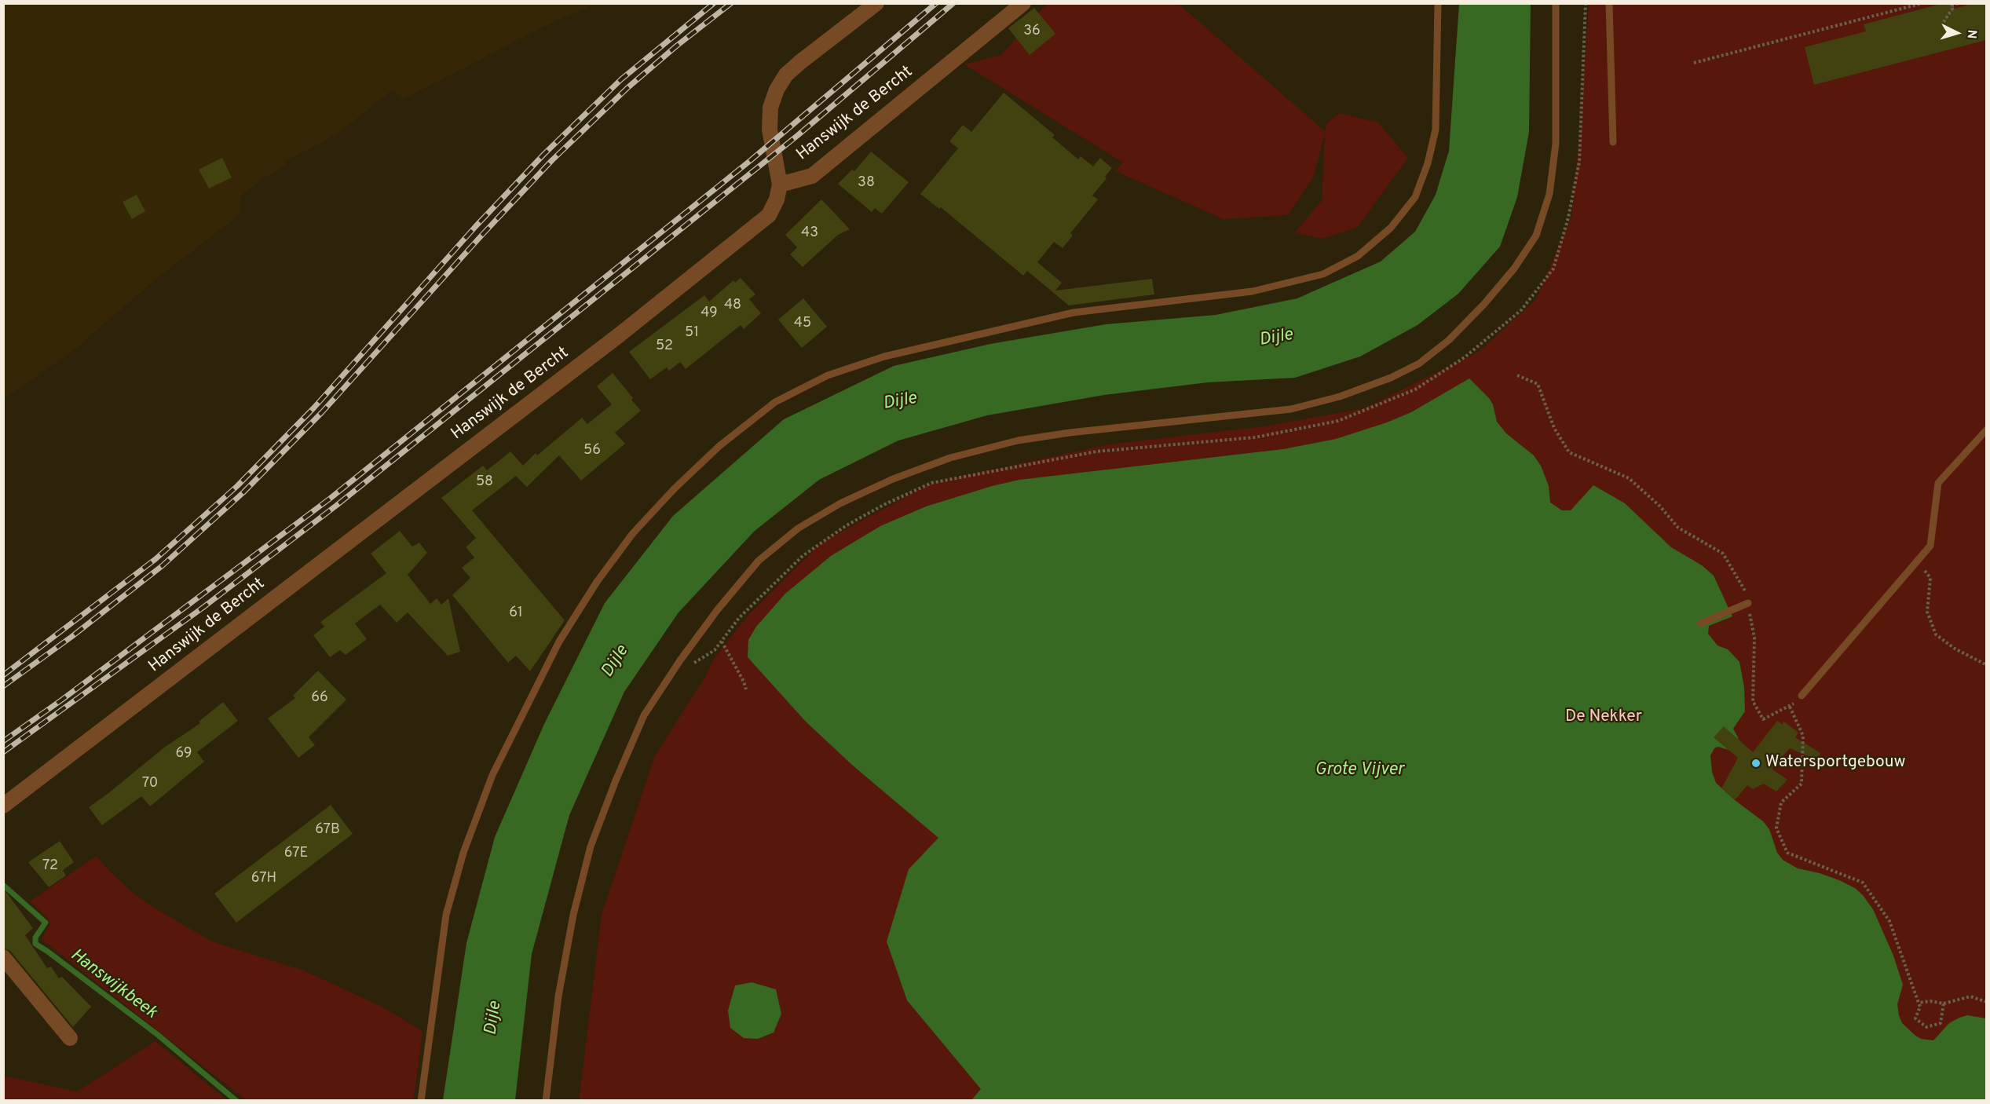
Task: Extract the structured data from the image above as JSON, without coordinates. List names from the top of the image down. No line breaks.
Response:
{"streets":{"street":["Hanswijk de Bercht"]},"water":["Dijle","Grote Vijver","Hanswijkbeek"],"parks":["De Nekker"],"places":["Watersportgebouw"],"house_numbers":["36","38","43","48","49","45","51","52","56","58","61","66","69","70","67B","67E","72","67H"],"north":"right"}
